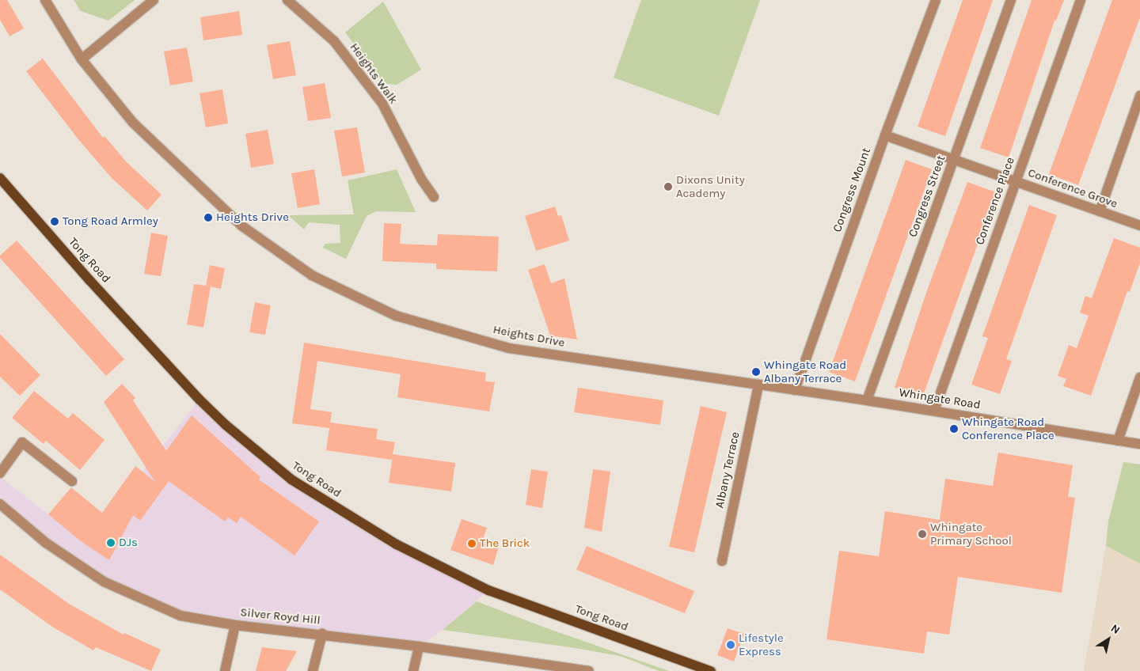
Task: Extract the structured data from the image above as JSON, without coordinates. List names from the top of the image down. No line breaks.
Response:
{"streets":{"main road":["Tong Road"],"street":["Heights Walk","Conference Grove","Congress Mount","Congress Street","Conference Place","Heights Drive","Whingate Road","Albany Terrace","Silver Royd Hill"]},"crossings":[["Conference Grove","Congress Mount"],["Conference Grove","Congress Street"],["Conference Grove","Conference Place"],["Congress Mount","Whingate Road"],["Congress Street","Whingate Road"],["Conference Place","Whingate Road"],["Heights Drive","Whingate Road"],["Heights Drive","Albany Terrace"],["Whingate Road","Albany Terrace"]],"places":["Dixons Unity Academy","Heights Drive","Tong Road Armley","Whingate Road Albany Terrace","Whingate Road Conference Place","Whingate Primary School","DJs","The Brick","Lifestyle Express"],"north":"top right"}
